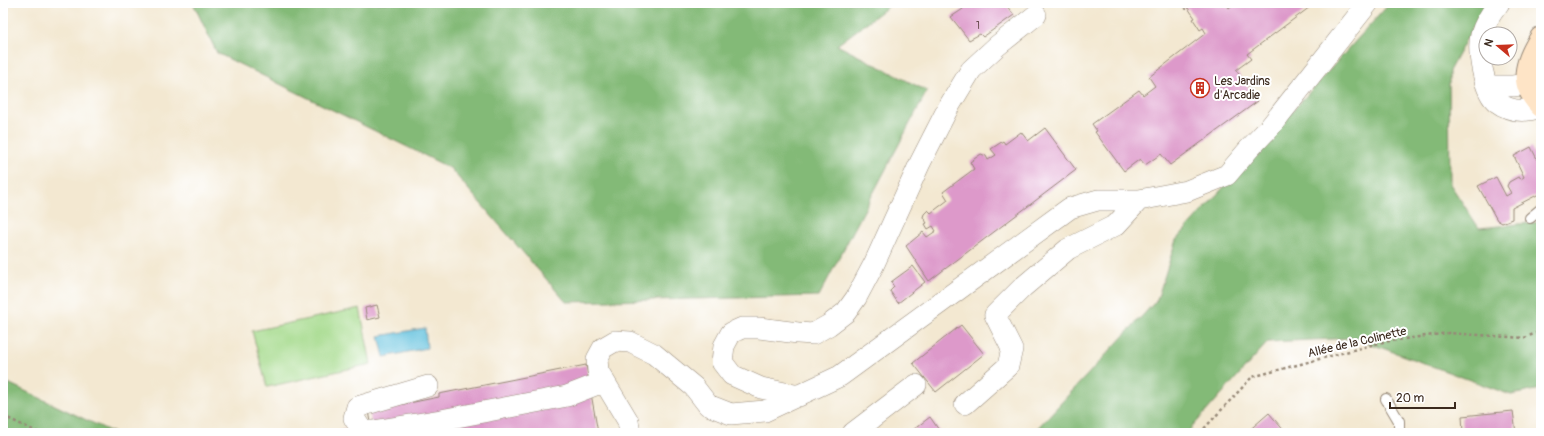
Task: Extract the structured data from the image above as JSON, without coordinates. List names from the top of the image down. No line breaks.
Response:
{"streets":{"path":["Allée de la Colinette"]},"places":{"building":["Les Jardins d'Arcadie"]},"house_numbers":["1"],"scale_bar":"20 m","north":"left"}
